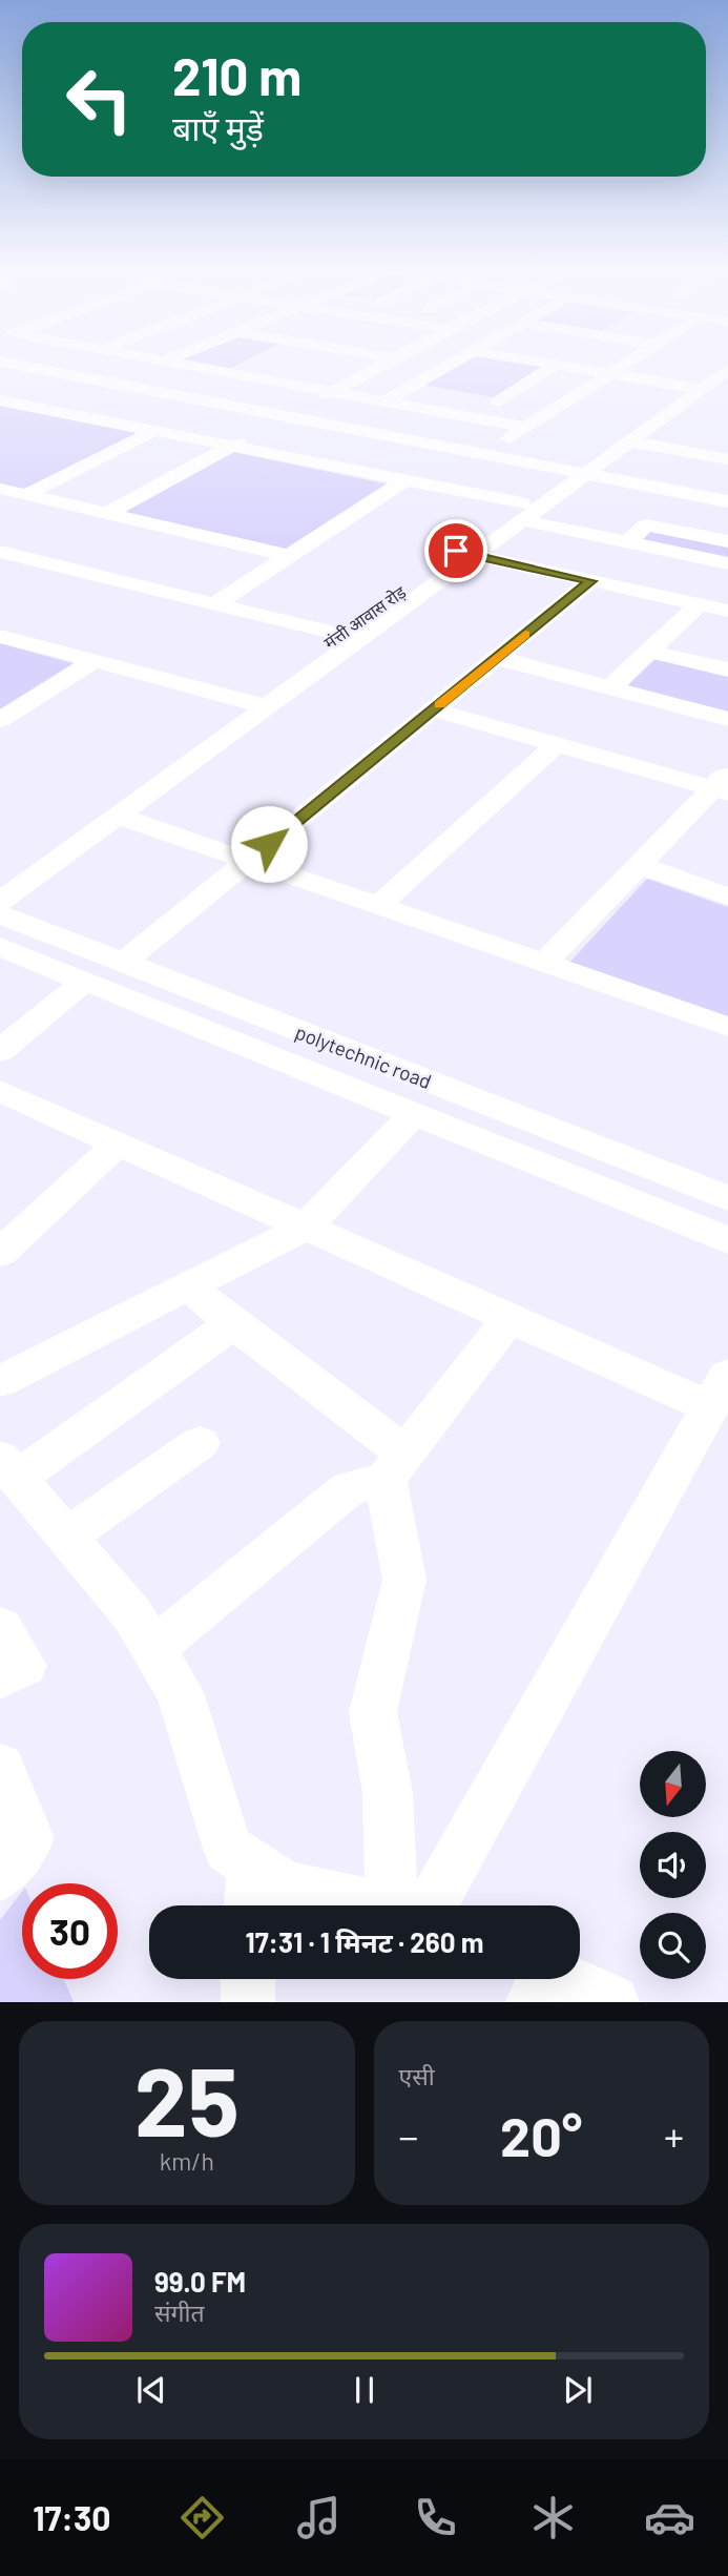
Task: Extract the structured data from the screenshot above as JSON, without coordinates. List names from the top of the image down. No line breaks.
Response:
{"streets":{"street":["polytechnic road"]},"north":"bottom","page":{"turn":["210 m","बाएँ मुड़ें"],"limit":"30","trip":"17:31 · 1 मिनट · 260 m","tile":[["25","km/h"],"एसी"],"heat":["−","20°","+"],"song":["99.0 FM","संगीत"],"tabs":"17:30"}}
